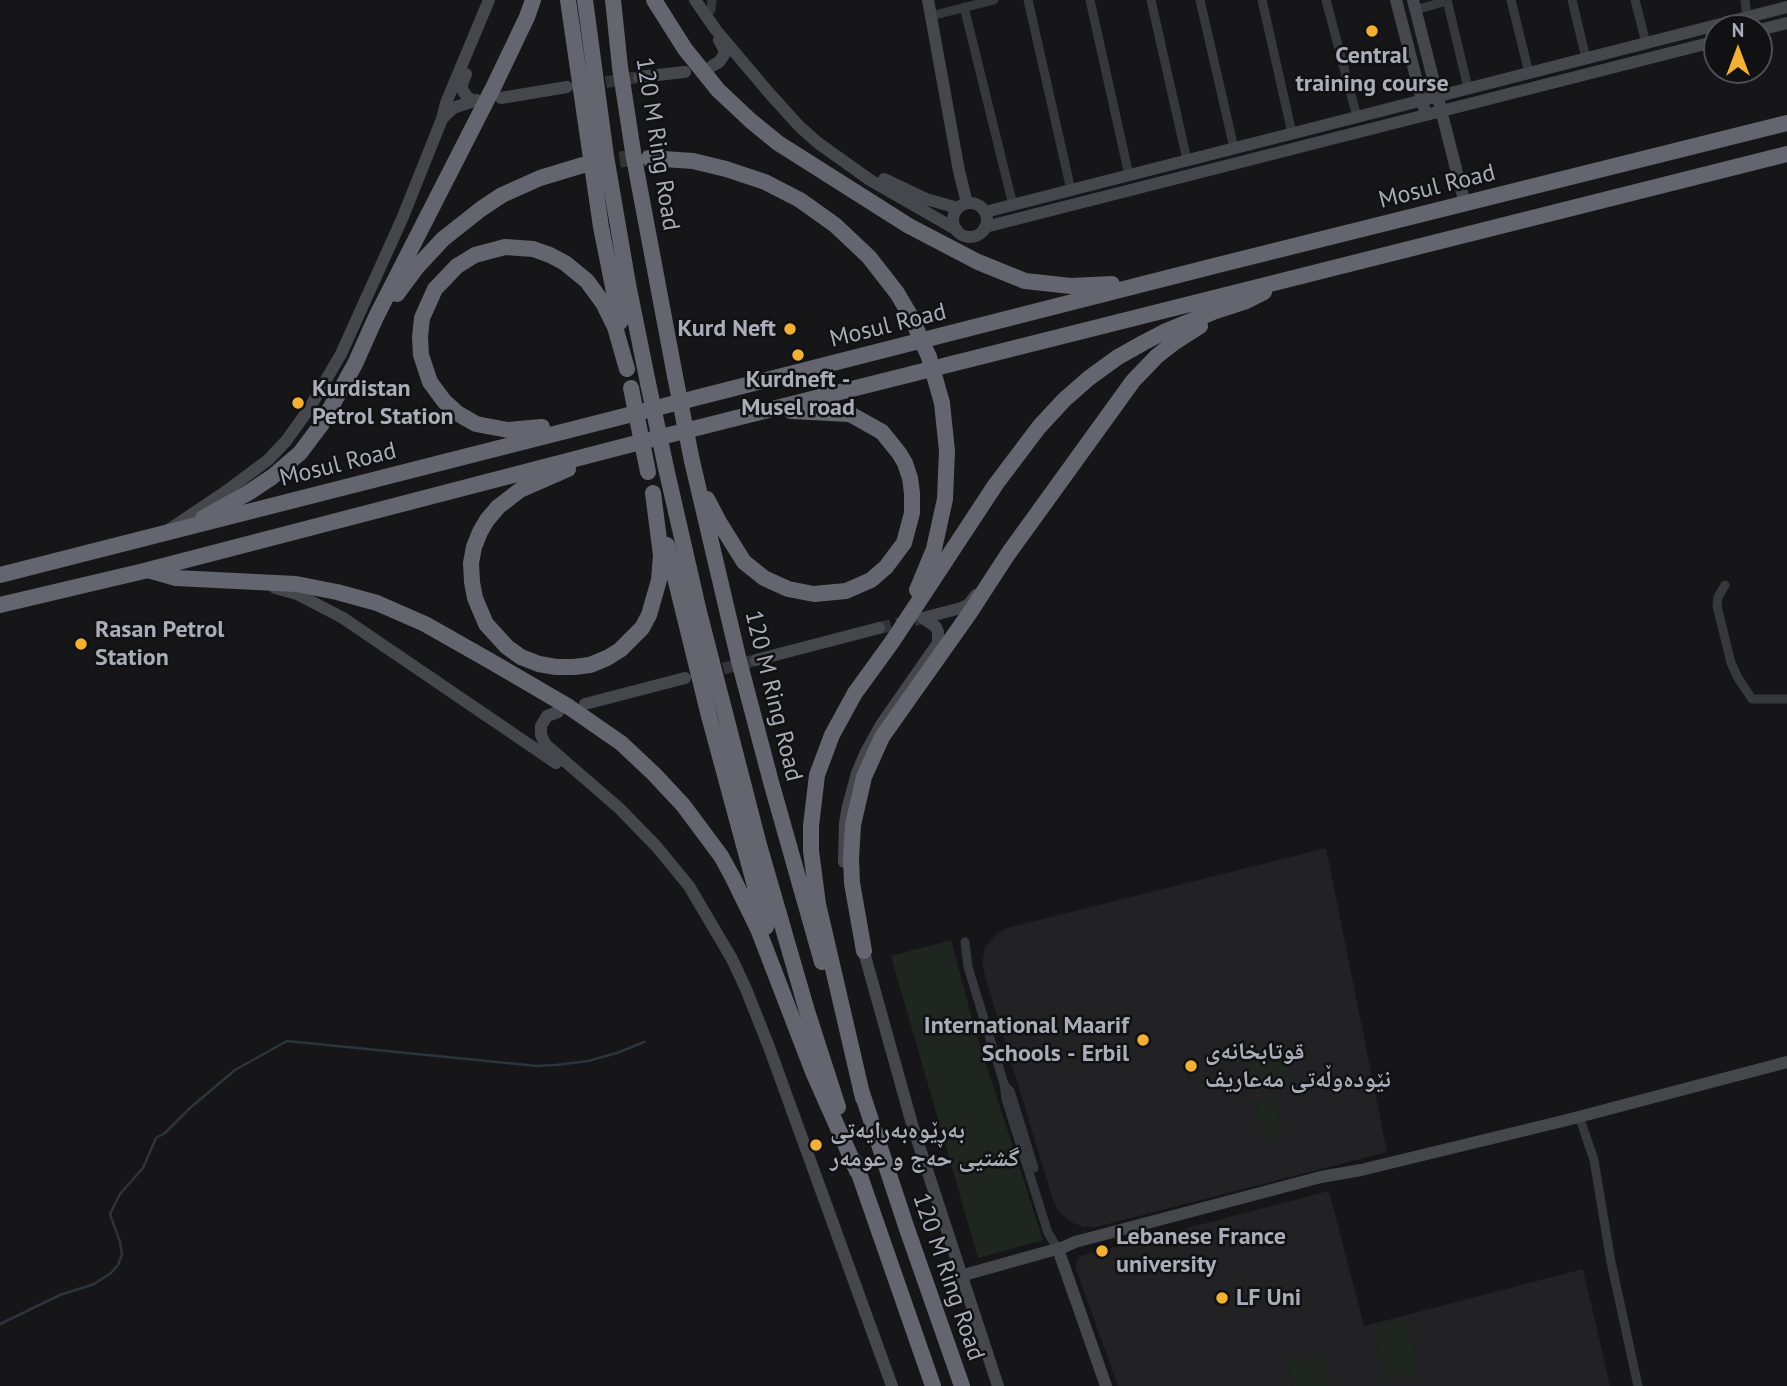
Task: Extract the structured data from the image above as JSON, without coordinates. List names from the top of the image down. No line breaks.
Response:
{"streets":{"highway":["120 M Ring Road","Mosul Road"]},"places":["Central training course","Kurd Neft","Kurdneft - Musel road","Kurdistan Petrol Station","Rasan Petrol Station","International Maarif Schools - Erbil","قوتابخانەی نێودەوڵەتی مەعاریف","بەڕێوەبەرایەتی گشتیی حەج و عومەر","Lebanese France university","LF Uni"],"north":"top"}
